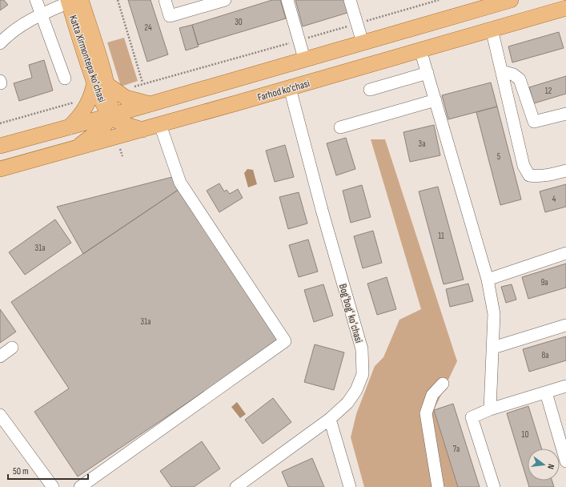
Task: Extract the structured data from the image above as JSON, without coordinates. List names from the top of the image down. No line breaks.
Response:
{"streets":{"main road":["Katta Xirmontepa koʻchasi","Farhod ko'chasi"],"lane":["Bogʻbogʻ koʻchasi"]},"crossings":[["Farhod ko'chasi","Bogʻbogʻ koʻchasi"]],"house_numbers":["30","24","12","3а","5","4","11","31а","9а","31а","8а","10","7а"],"scale_bar":"50 m","north":"right"}
